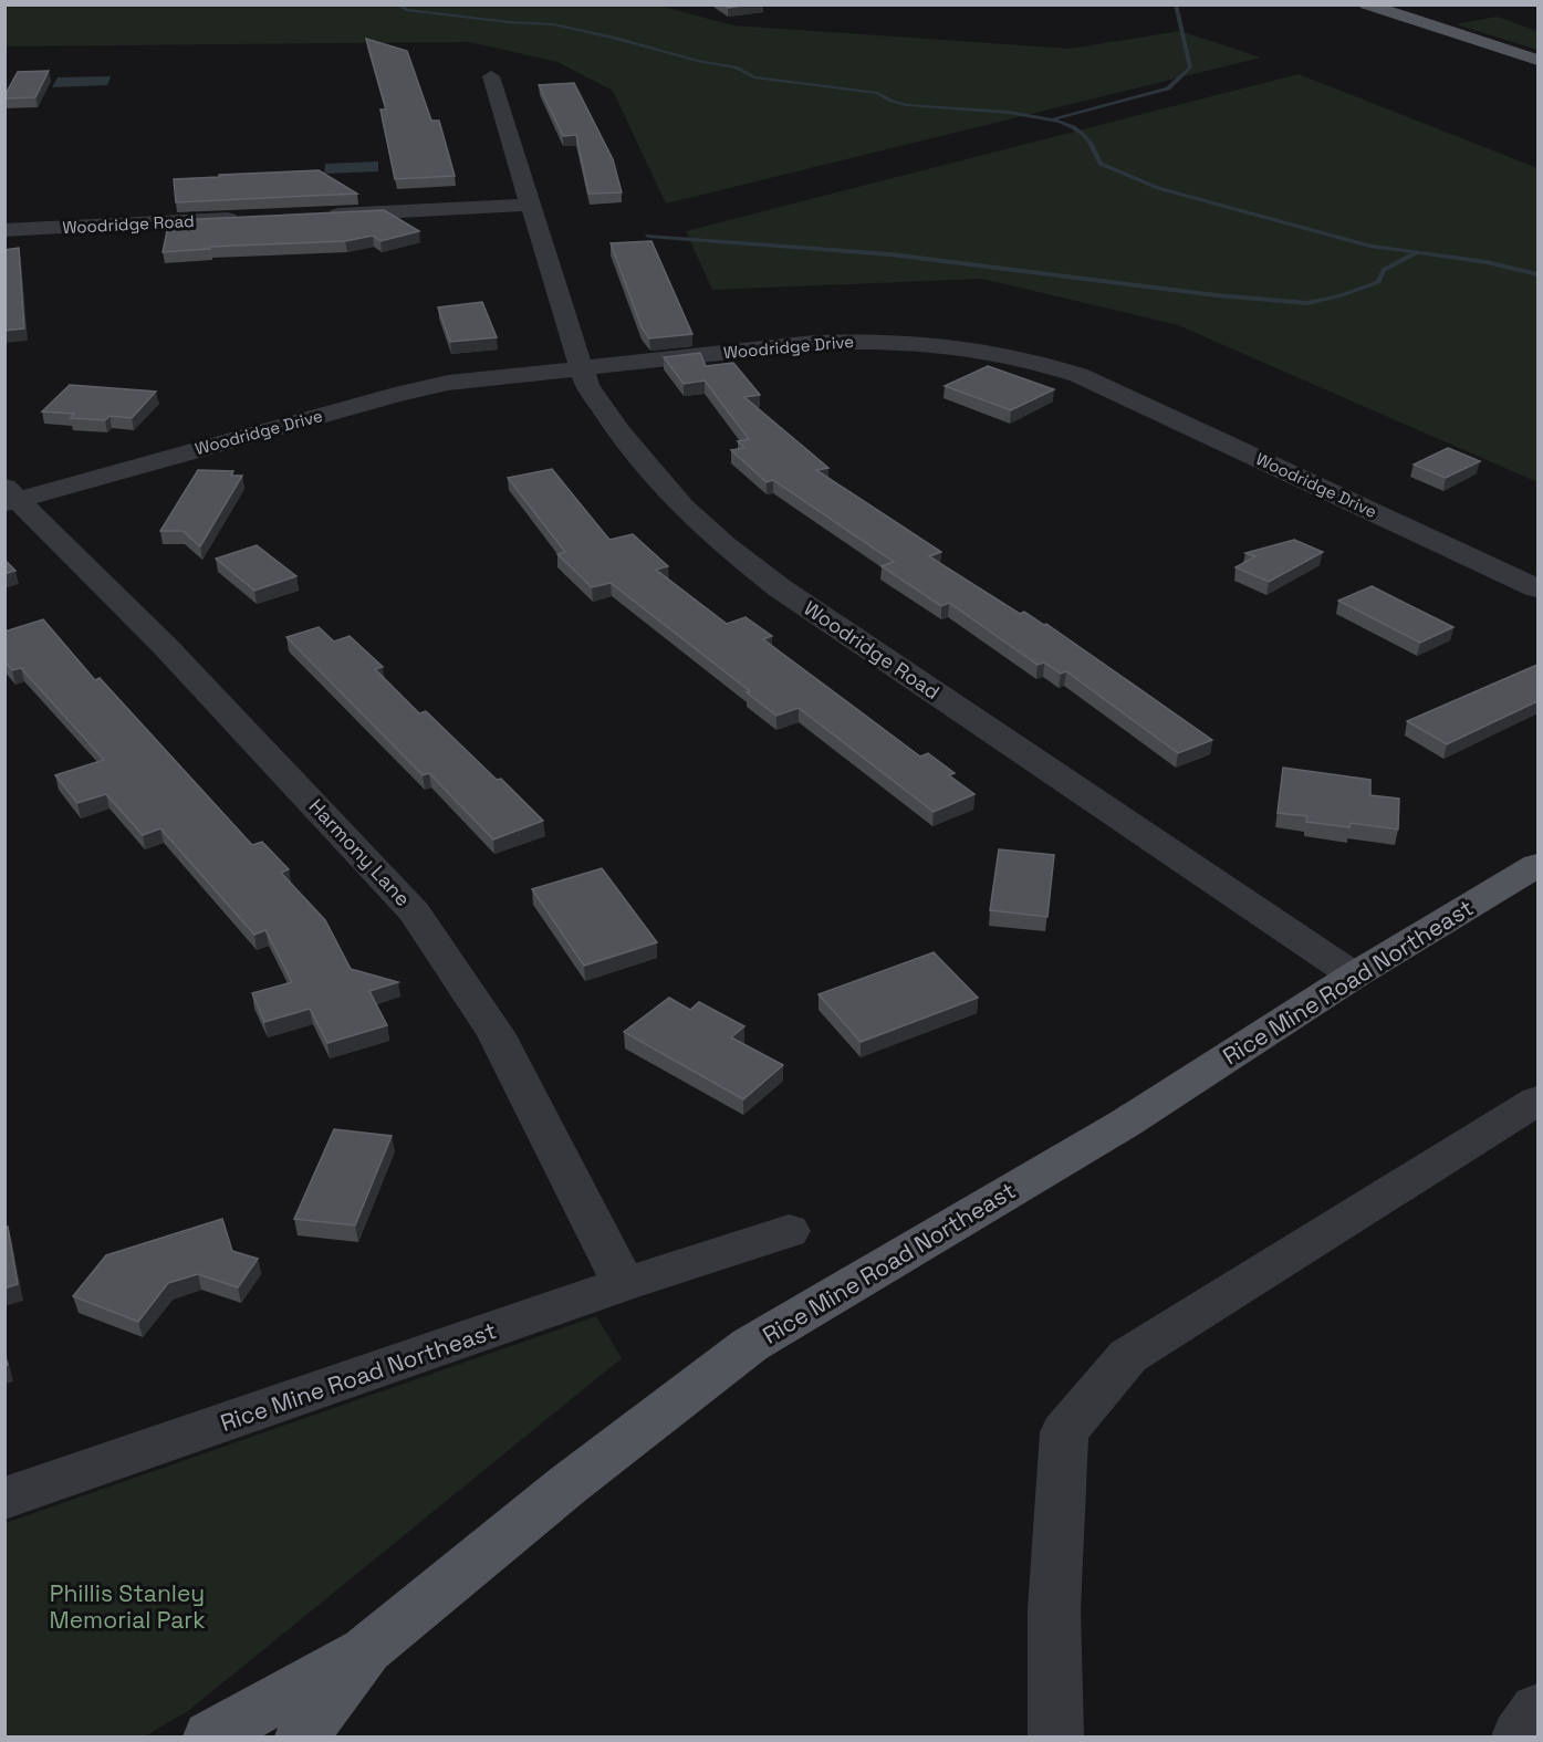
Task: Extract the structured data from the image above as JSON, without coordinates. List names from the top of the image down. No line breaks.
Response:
{"streets":{"main road":["Rice Mine Road Northeast"],"street":["Woodridge Road","Woodridge Drive","Harmony Lane"]},"crossings":[["Woodridge Road","Woodridge Drive"],["Woodridge Road","Rice Mine Road Northeast"],["Woodridge Drive","Harmony Lane"],["Harmony Lane","Rice Mine Road Northeast"]],"parks":["Phillis Stanley Memorial Park"]}
